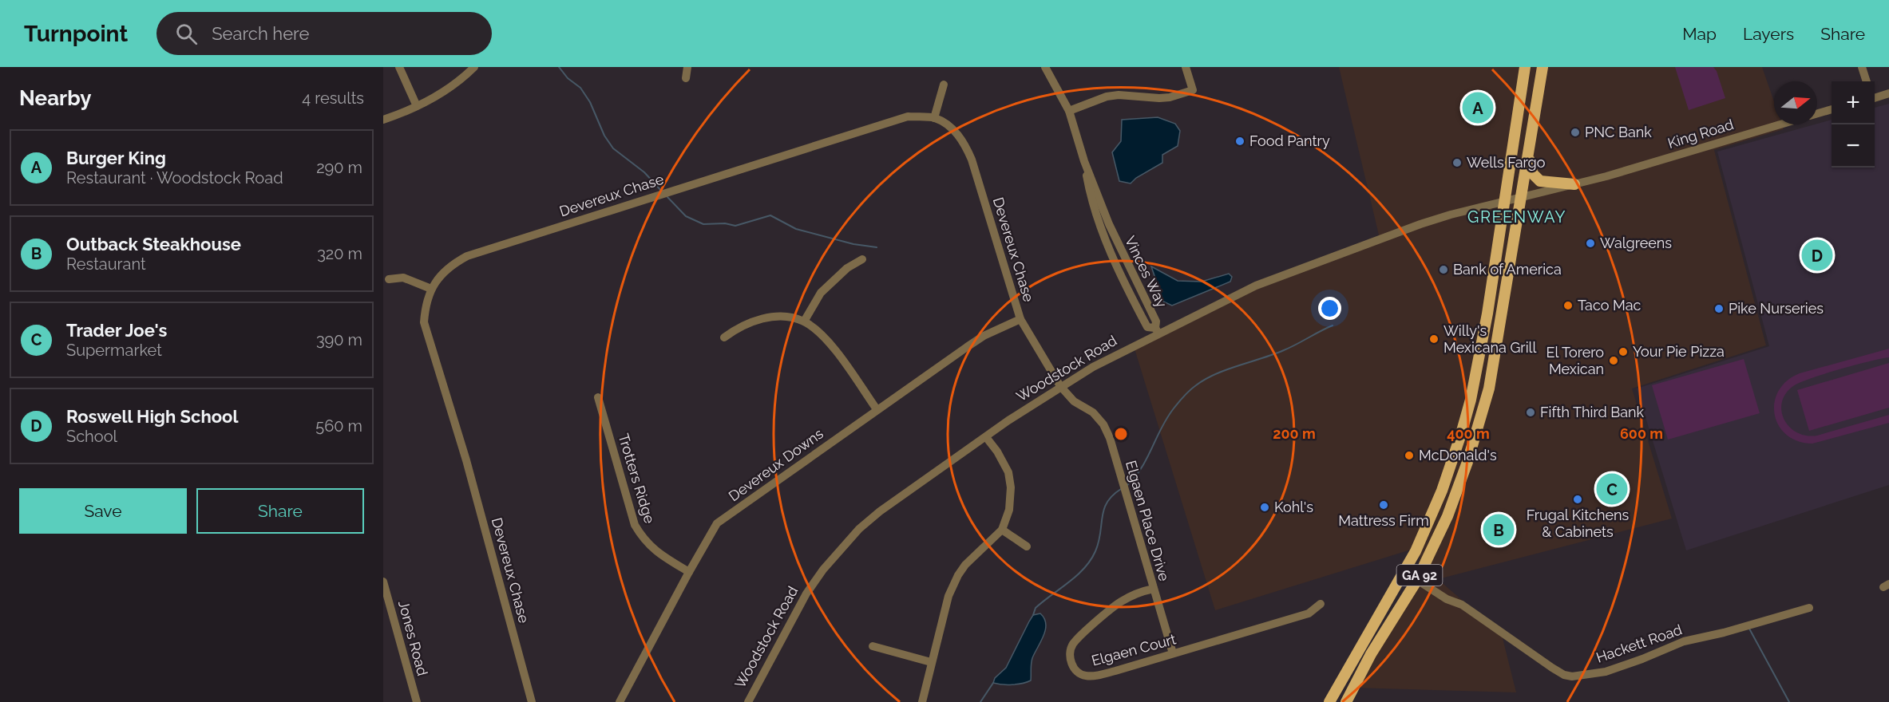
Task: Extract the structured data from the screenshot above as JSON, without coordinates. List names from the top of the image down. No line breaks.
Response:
{"streets":{"main road":["GA 92"],"street":["King Road","Devereux Chase","Vinces Way","Woodstock Road","Devereux Downs","Trotters Ridge","Elgaen Place Drive","Jones Road","Hackett Road","Elgaen Court"]},"crossings":[["King Road","Woodstock Road"],["King Road","GA 92"],["Devereux Chase","Woodstock Road"],["Devereux Chase","Devereux Downs"],["Devereux Chase","Elgaen Place Drive"],["Vinces Way","Woodstock Road"],["Woodstock Road","Elgaen Place Drive"],["Woodstock Road","GA 92"],["Devereux Downs","Trotters Ridge"],["Elgaen Place Drive","Elgaen Court"],["GA 92","Hackett Road"]],"districts":["GREENWAY"],"places":["PNC Bank","Food Pantry","Wells Fargo","Walgreens","Bank of America","Taco Mac","Pike Nurseries","Willy's Mexicana Grill","Your Pie Pizza","El Torero Mexican","Fifth Third Bank","McDonald's","Frugal Kitchens & Cabinets","Mattress Firm","Kohl's"],"north":"right","page":{"header":"Turnpoint","search":"Search here","nav":["Map","Layers","Share"],"heading":["Nearby","4 results"],"map_buttons":["+","−"],"pins":["A","D","C","B"],"list":[{"mark":"A","name":"Burger King","note":"Restaurant · Woodstock Road","value":"290 m"},{"mark":"B","name":"Outback Steakhouse","note":"Restaurant","value":"320 m"},{"mark":"C","name":"Trader Joe's","note":"Supermarket","value":"390 m"},{"mark":"D","name":"Roswell High School","note":"School","value":"560 m"}],"buttons":["Save","Share"]},"rings":["200 m","400 m","600 m"]}
